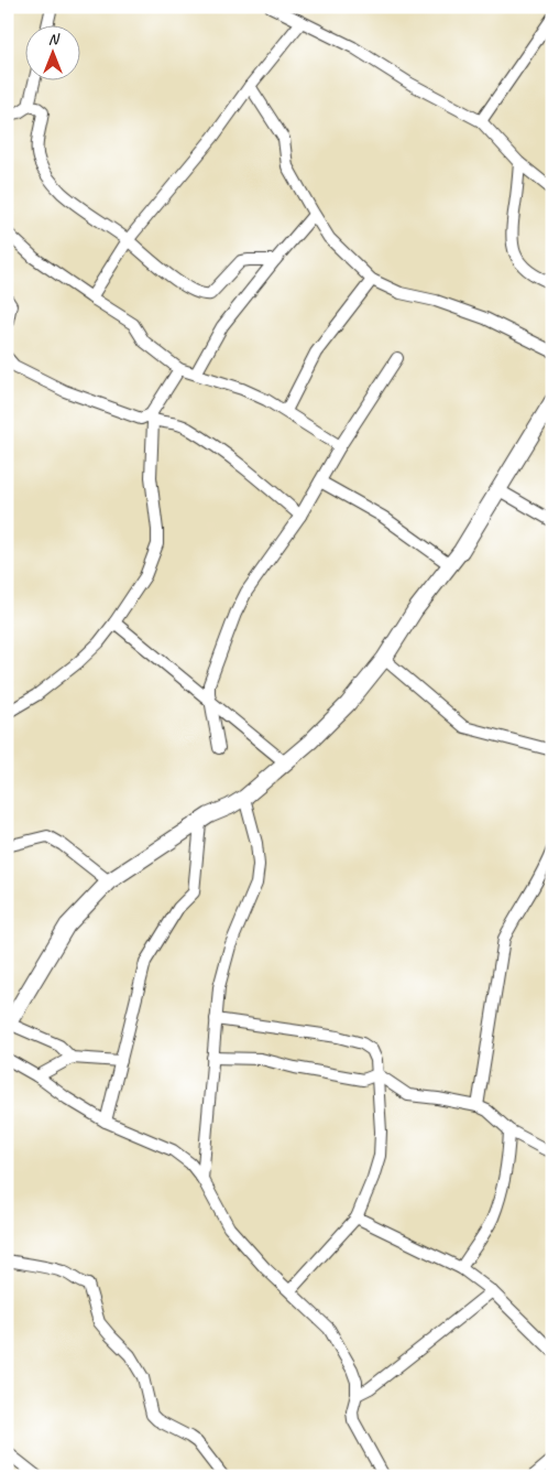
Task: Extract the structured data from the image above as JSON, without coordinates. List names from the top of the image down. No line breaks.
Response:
{"north":"top"}
